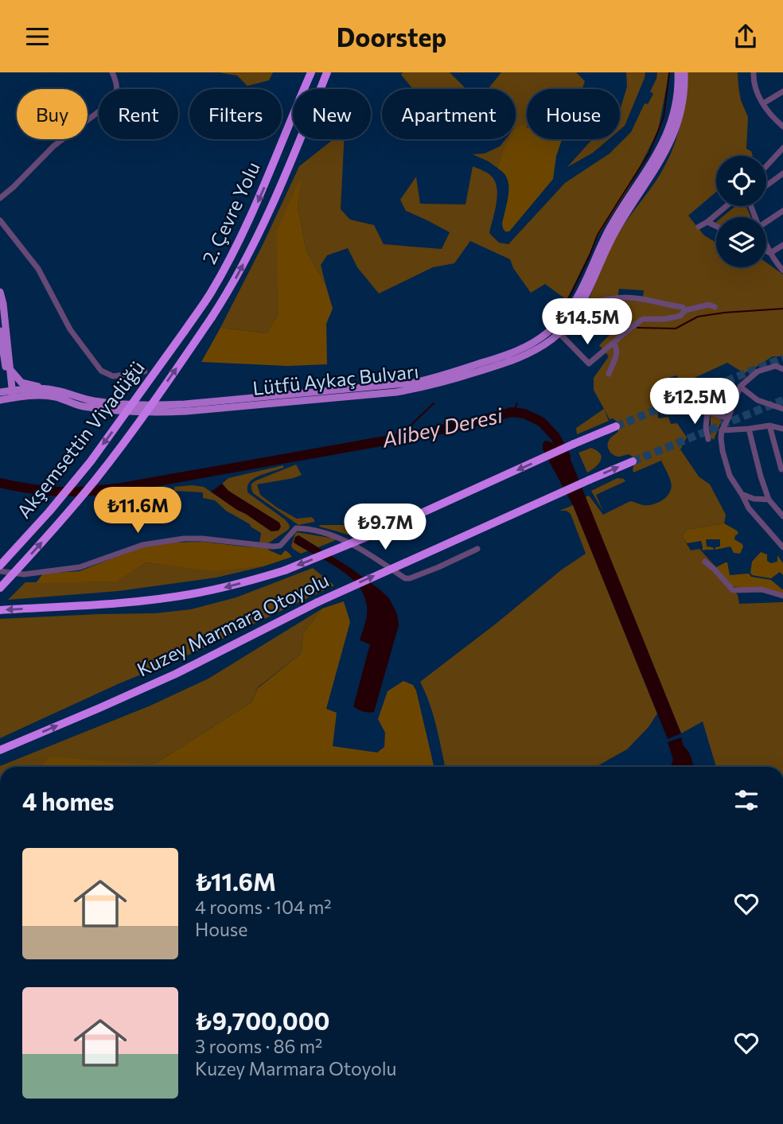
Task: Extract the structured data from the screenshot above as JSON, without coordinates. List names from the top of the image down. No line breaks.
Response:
{"streets":{"highway":["2. Çevre Yolu","Akşemsettin Viyadüğü","Kuzey Marmara Otoyolu"],"main road":["Lütfü Aykaç Bulvarı"]},"crossings":[["2. Çevre Yolu","Akşemsettin Viyadüğü"]],"water":["Alibey Deresi"],"page":{"header":"Doorstep","chip":["Buy","Rent","Filters","New","Apartment","House"],"price":["₺14.5M","₺12.5M","₺11.6M","₺9.7M"],"heading":"4 homes","list":[{"name":"₺11.6M","note":"4 rooms · 104 m² · House"},{"name":"₺9,700,000","note":"3 rooms · 86 m² · Kuzey Marmara Otoyolu"}]}}
